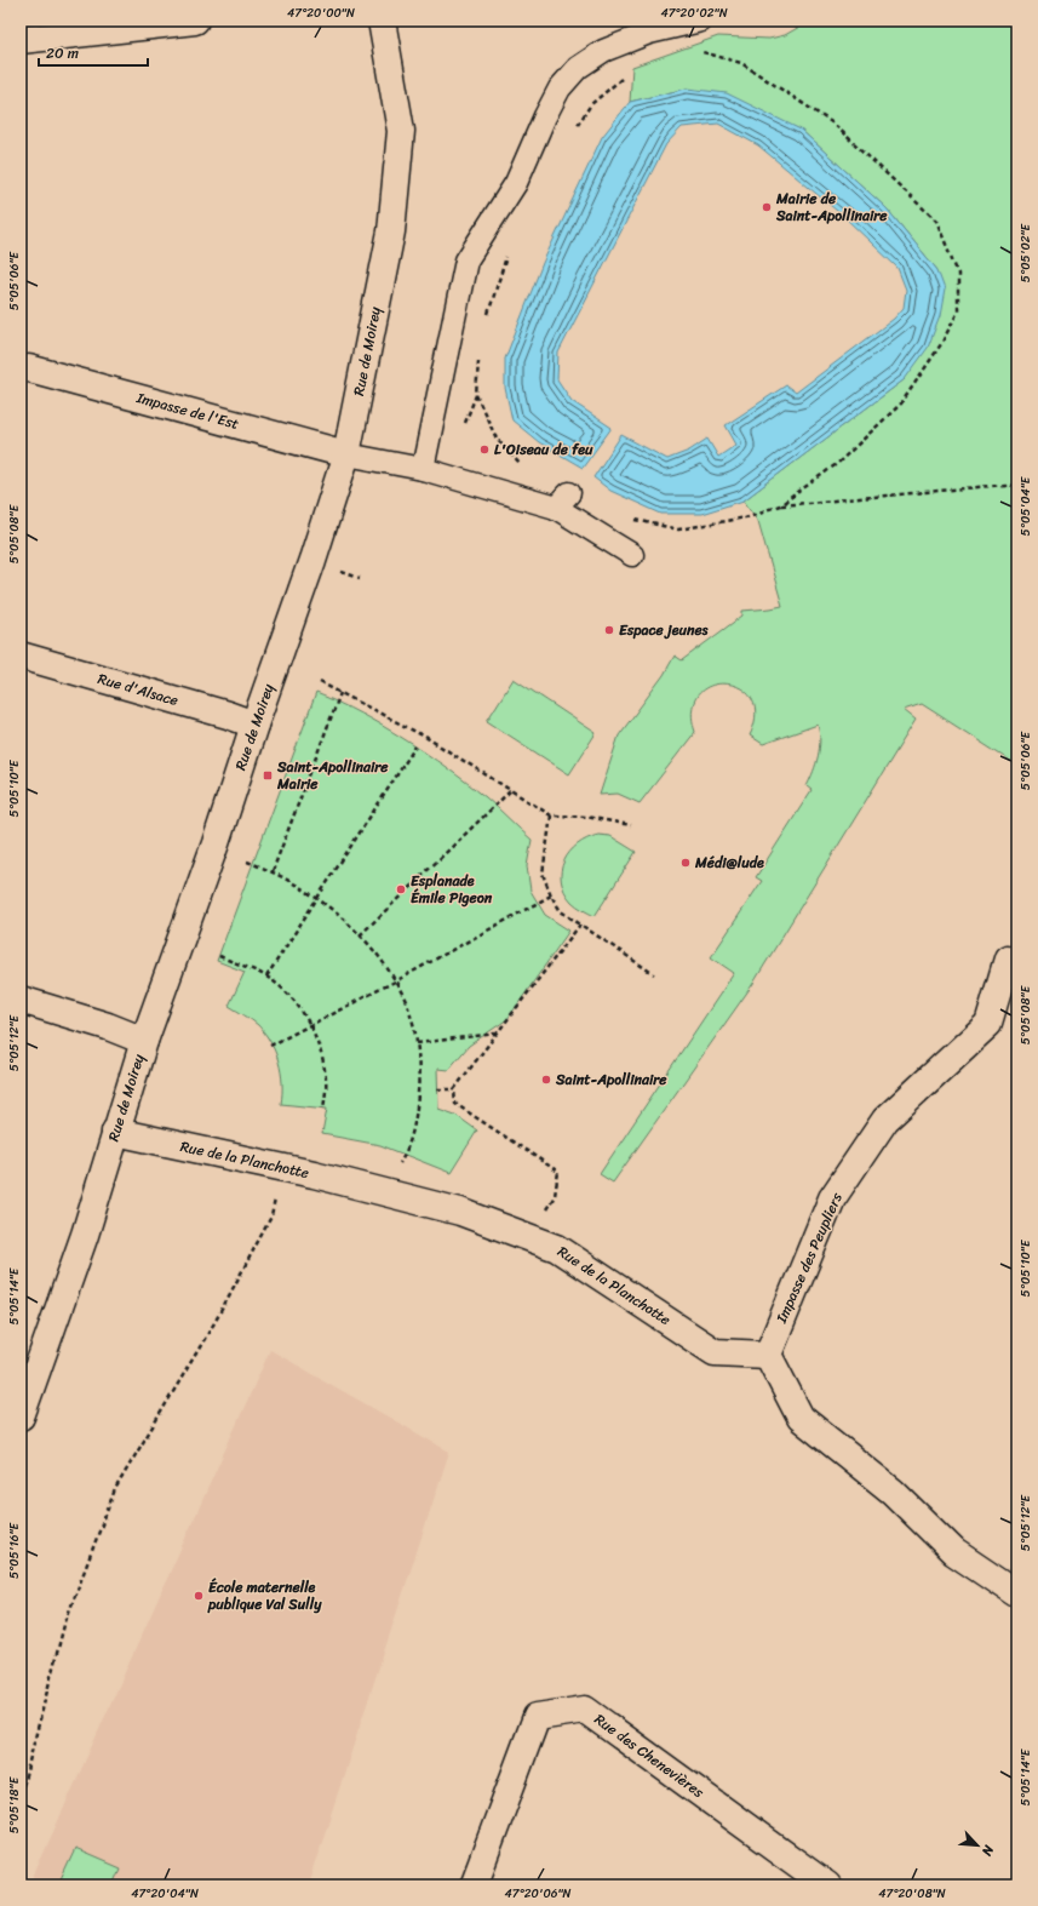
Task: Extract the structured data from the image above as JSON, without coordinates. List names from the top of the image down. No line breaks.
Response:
{"streets":{"street":["Rue de Moirey","Impasse de l'Est","Rue d'Alsace","Rue de la Planchotte","Impasse des Peupliers","Rue des Chenevières"]},"crossings":[["Rue de Moirey","Impasse de l'Est"],["Rue de Moirey","Rue d'Alsace"],["Rue de Moirey","Rue de la Planchotte"],["Rue de la Planchotte","Impasse des Peupliers"]],"places":{"other":["Mairie de Saint-Apollinaire","L'Oiseau de feu","Espace jeunes","Médi@lude","Esplanade Émile Pigeon","Saint-Apollinaire","École maternelle publique Val Sully"],"transit":["Saint-Apollinaire Mairie"]},"scale_bar":"20 m","north":"bottom right","coordinates":["47°20'00\"N","47°20'02\"N","5°05'02\"E","5°05'06\"E","5°05'04\"E","5°05'08\"E","5°05'10\"E","5°05'12\"E","5°05'14\"E","5°05'16\"E","5°05'18\"E","47°20'04\"N","47°20'06\"N","47°20'08\"N"]}
